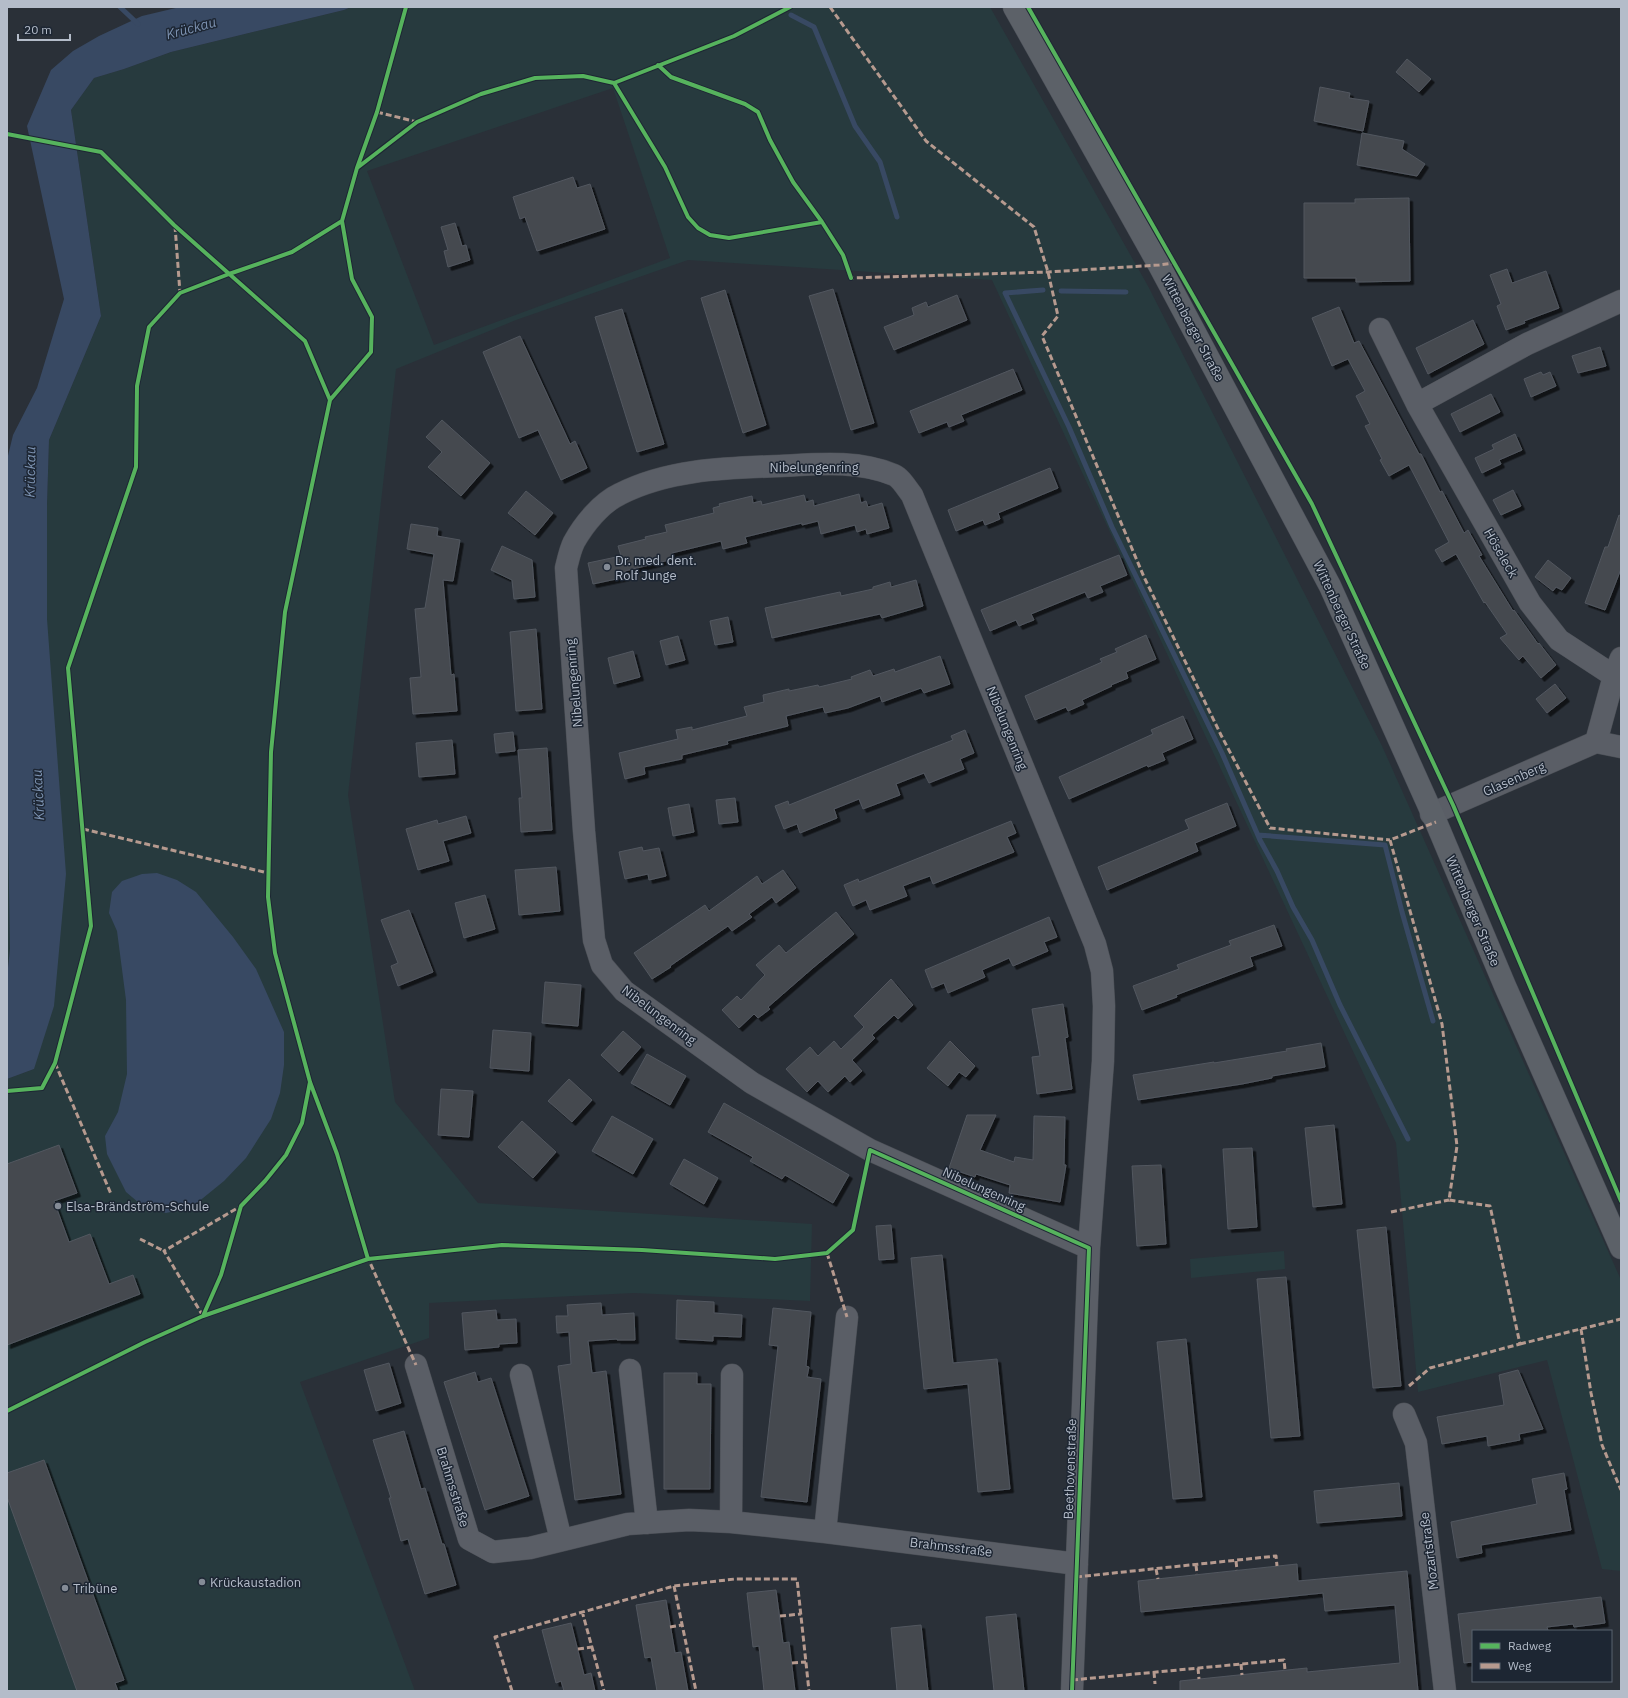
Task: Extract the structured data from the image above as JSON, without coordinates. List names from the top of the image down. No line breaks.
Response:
{"streets":{"main road":["Wittenberger Straße"],"street":["Nibelungenring","Höseleck","Glasenberg","Beethovenstraße","Brahmsstraße","Mozartstraße"]},"crossings":[["Wittenberger Straße","Glasenberg"],["Nibelungenring","Beethovenstraße"],["Beethovenstraße","Brahmsstraße"]],"water":["Krückau"],"places":["Dr. med. dent. Rolf Junge","Elsa-Brändström-Schule","Krückaustadion","Tribüne"],"legend":["Radweg","Weg"],"scale_bar":"20 m"}
